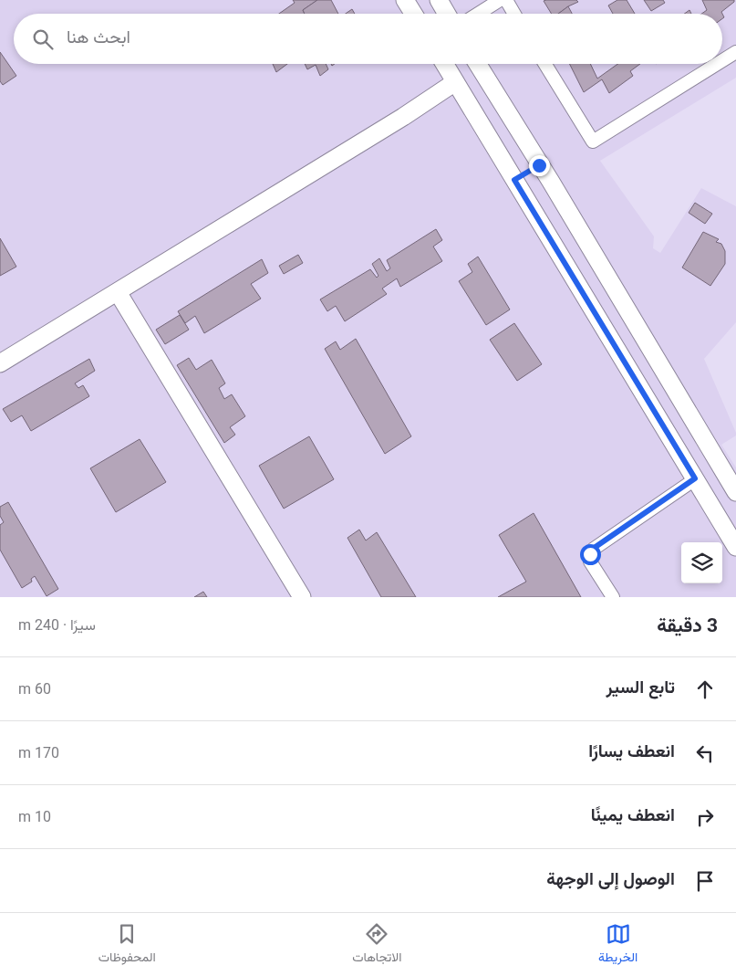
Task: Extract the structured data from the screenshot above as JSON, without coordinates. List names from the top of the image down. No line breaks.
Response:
{"page":{"search":"ابحث هنا","heading":["3 دقيقة","سيرًا · 240 m"],"list":[["تابع السير","60 m"],["انعطف يسارًا","170 m"],["انعطف يمينًا","10 m"],"الوصول إلى الوجهة"],"nav":["الخريطة","الاتجاهات","المحفوظات"]}}
